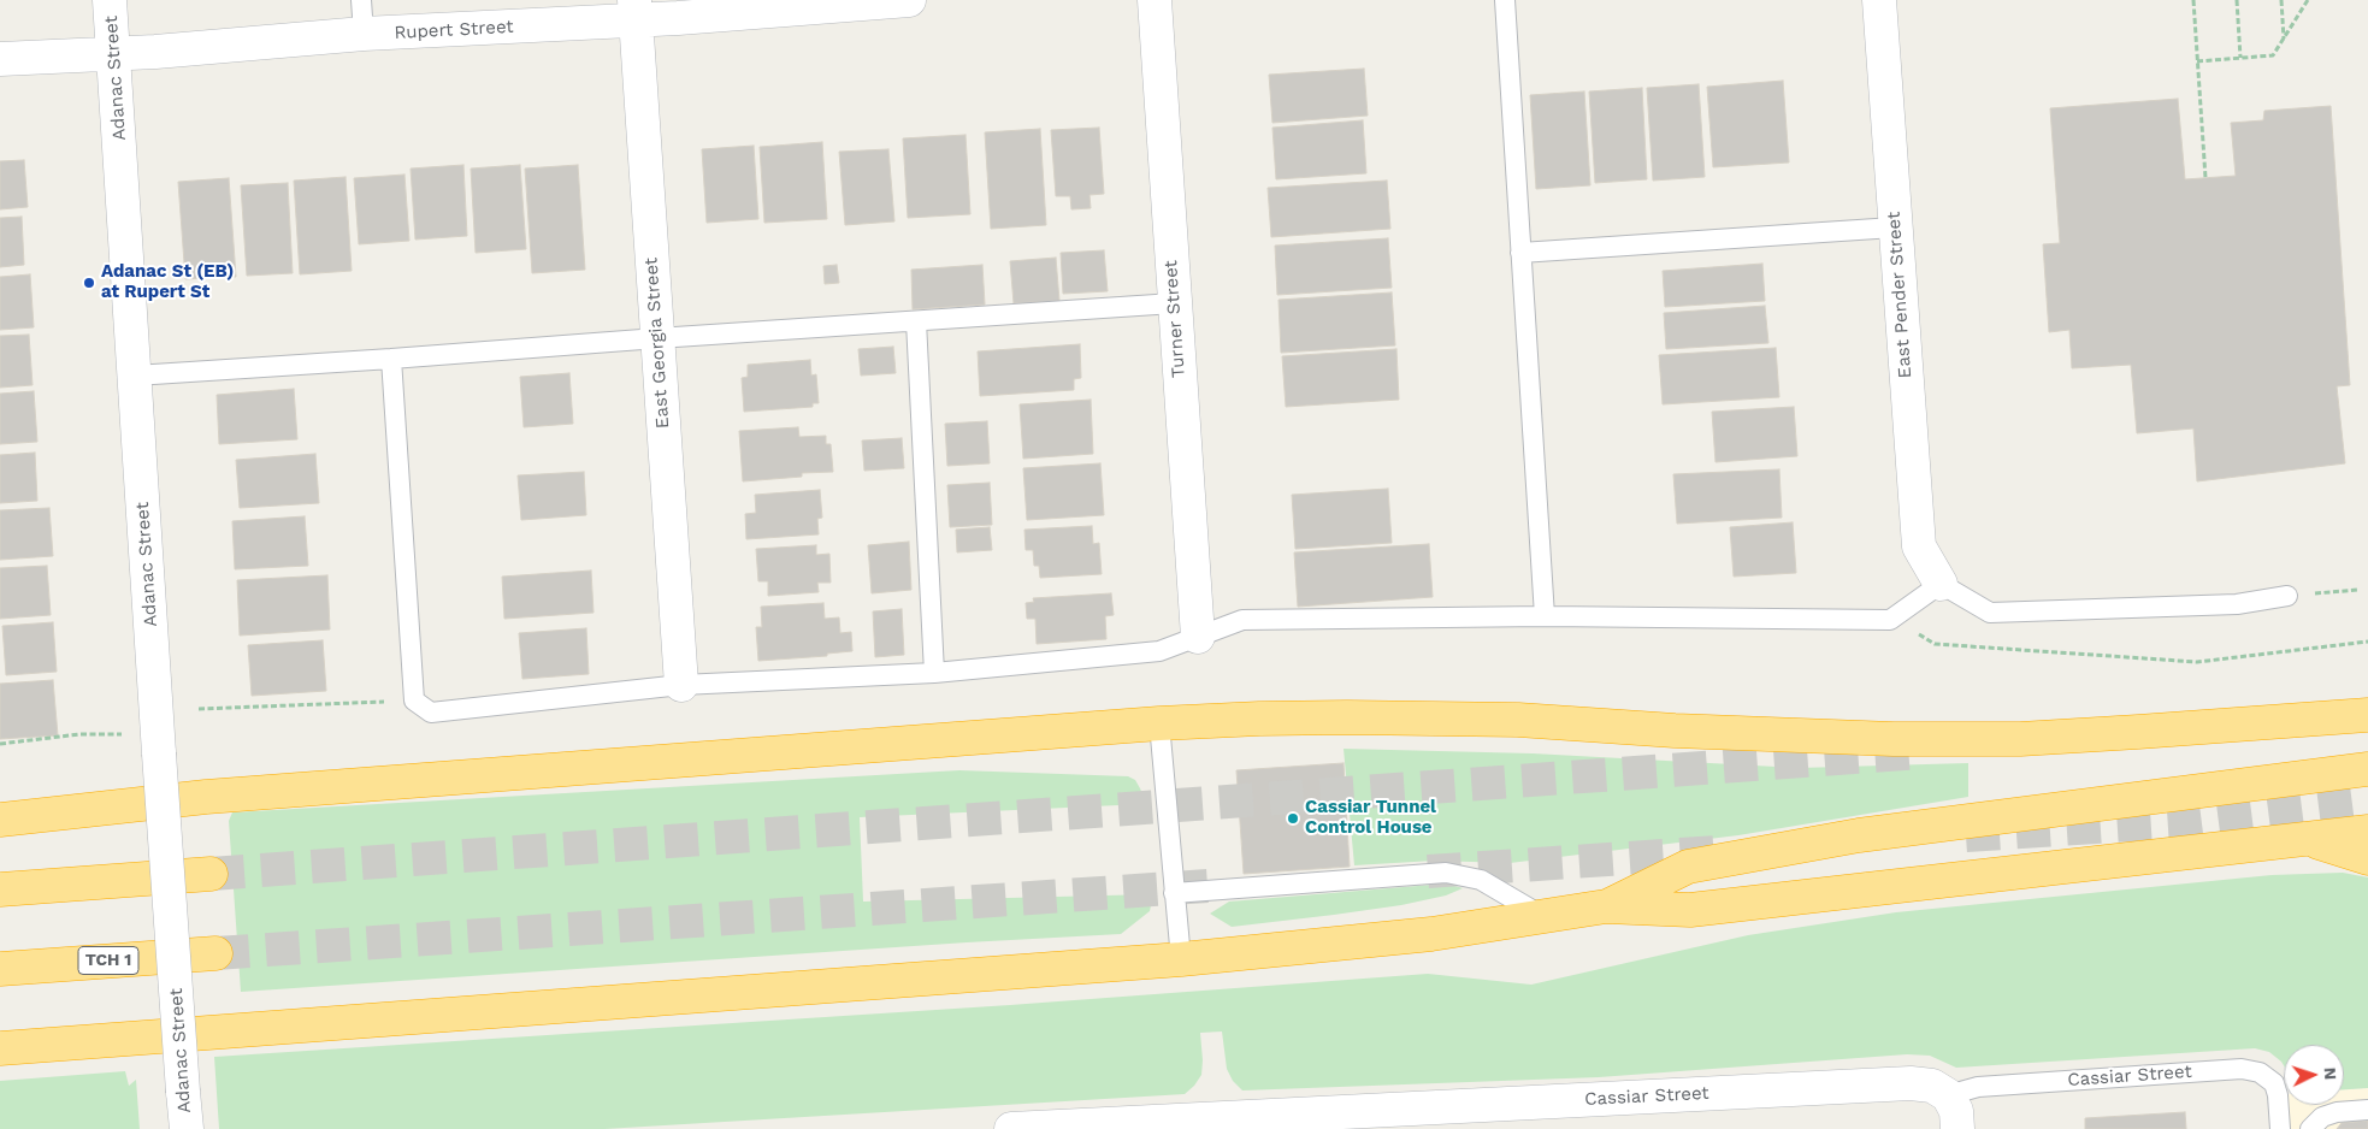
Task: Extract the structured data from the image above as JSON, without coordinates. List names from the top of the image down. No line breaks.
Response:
{"streets":{"highway":["TCH 1"],"street":["Rupert Street","Adanac Street","East Pender Street","Turner Street","East Georgia Street","Cassiar Street"]},"crossings":[["Rupert Street","Adanac Street"],["Rupert Street","East Georgia Street"]],"places":["Adanac St (EB) at Rupert St","Cassiar Tunnel Control House"],"north":"right"}
